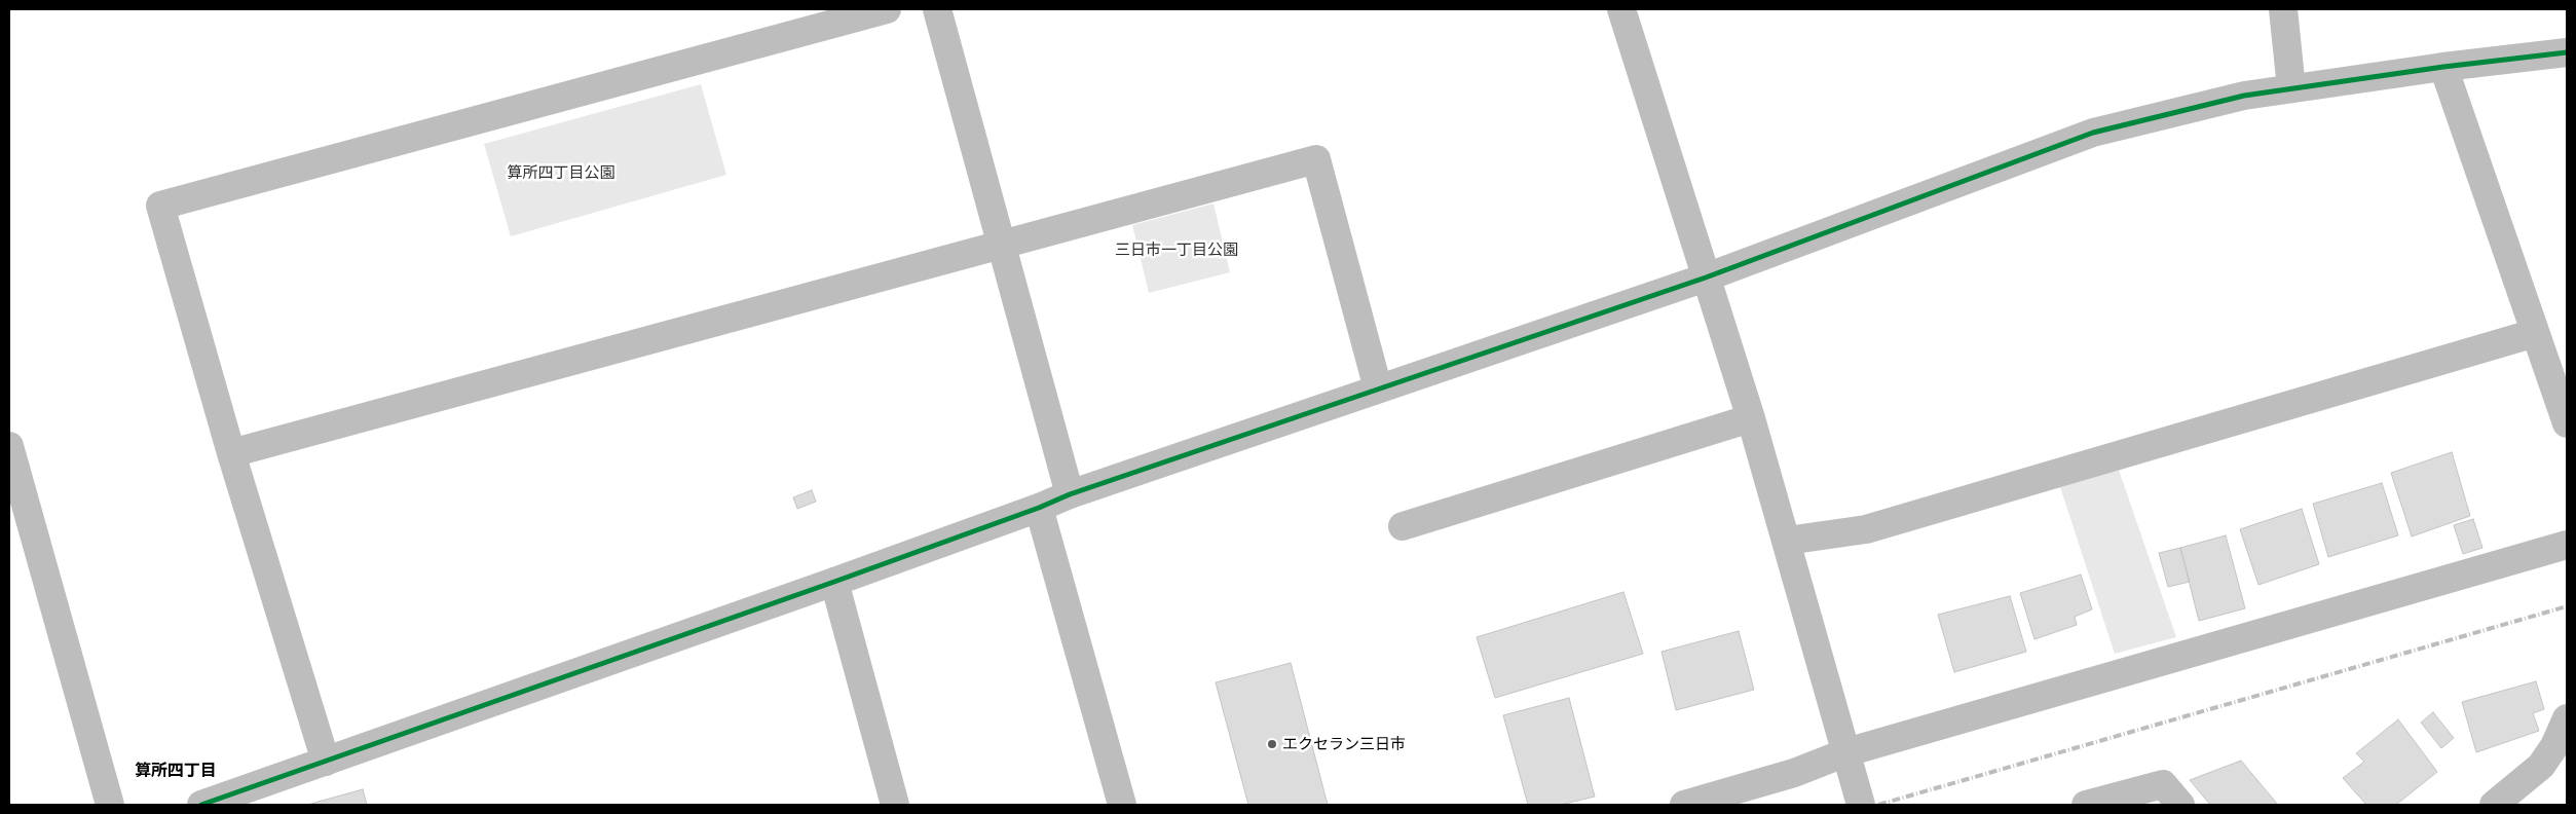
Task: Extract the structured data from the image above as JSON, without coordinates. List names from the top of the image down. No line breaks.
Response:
{"districts":["算所四丁目"],"parks":["算所四丁目公園","三日市一丁目公園"],"places":["エクセラン三日市"]}
